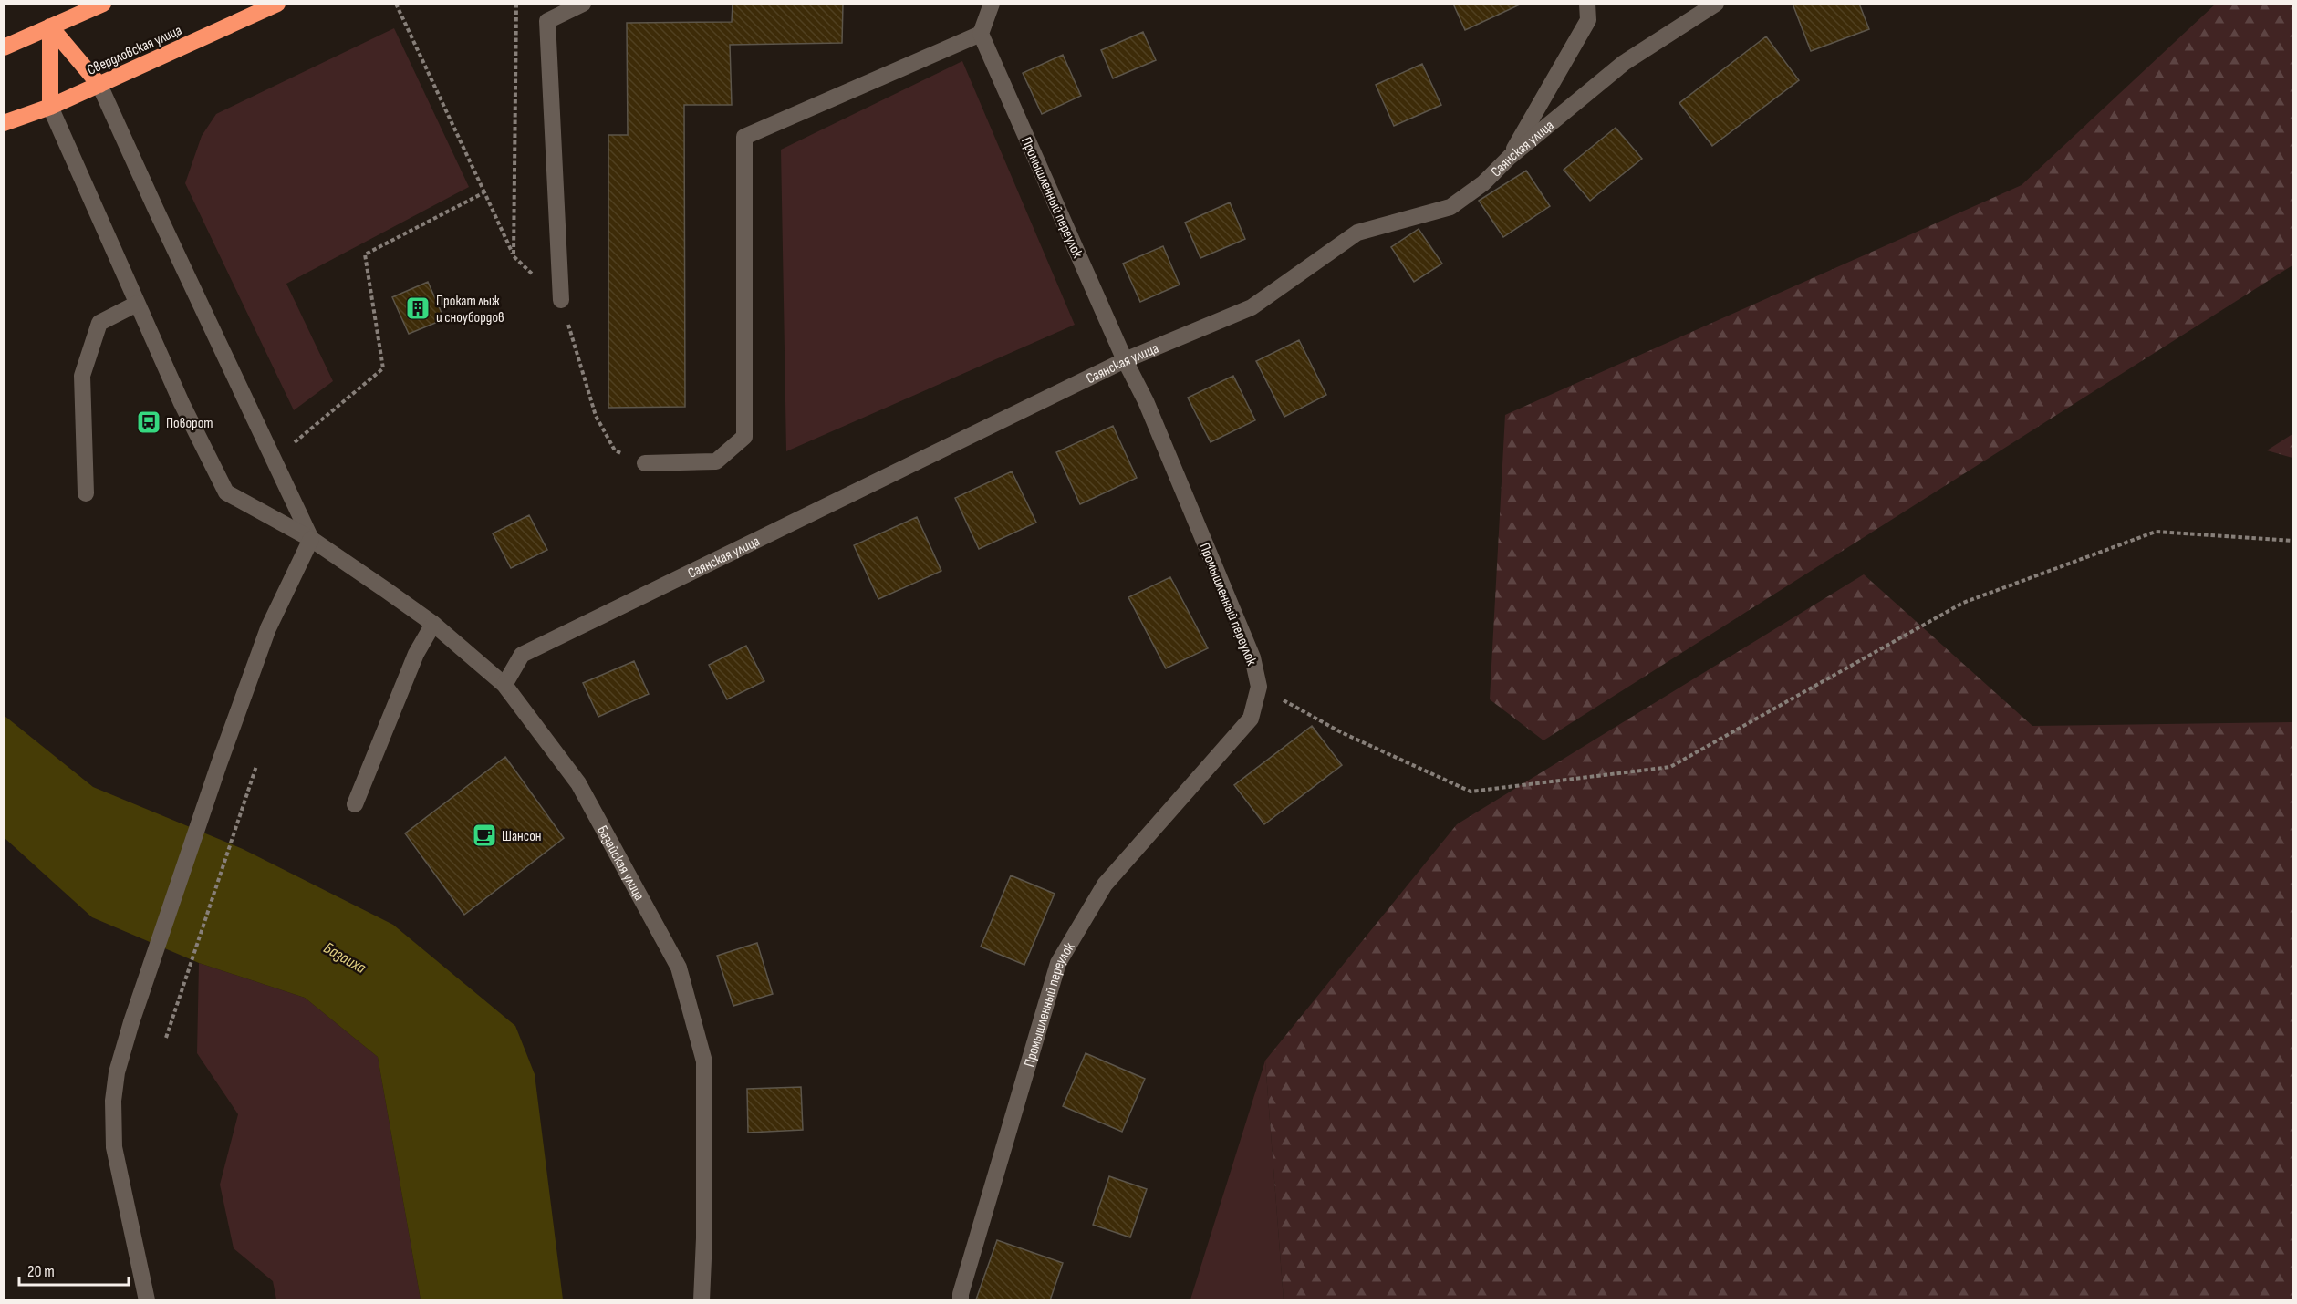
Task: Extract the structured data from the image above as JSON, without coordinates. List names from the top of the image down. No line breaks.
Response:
{"streets":{"highway":["Свердловская улица"],"street":["Саянская улица","Промышленный переулок","Базайская улица"]},"crossings":[["Свердловская улица","Базайская улица"],["Саянская улица","Промышленный переулок"],["Саянская улица","Базайская улица"]],"water":["Базаиха"],"places":{"building":["Прокат лыж и сноубордов"],"bus stop":["Поворот"],"cafe":["Шансон"]},"scale_bar":"20 m"}
